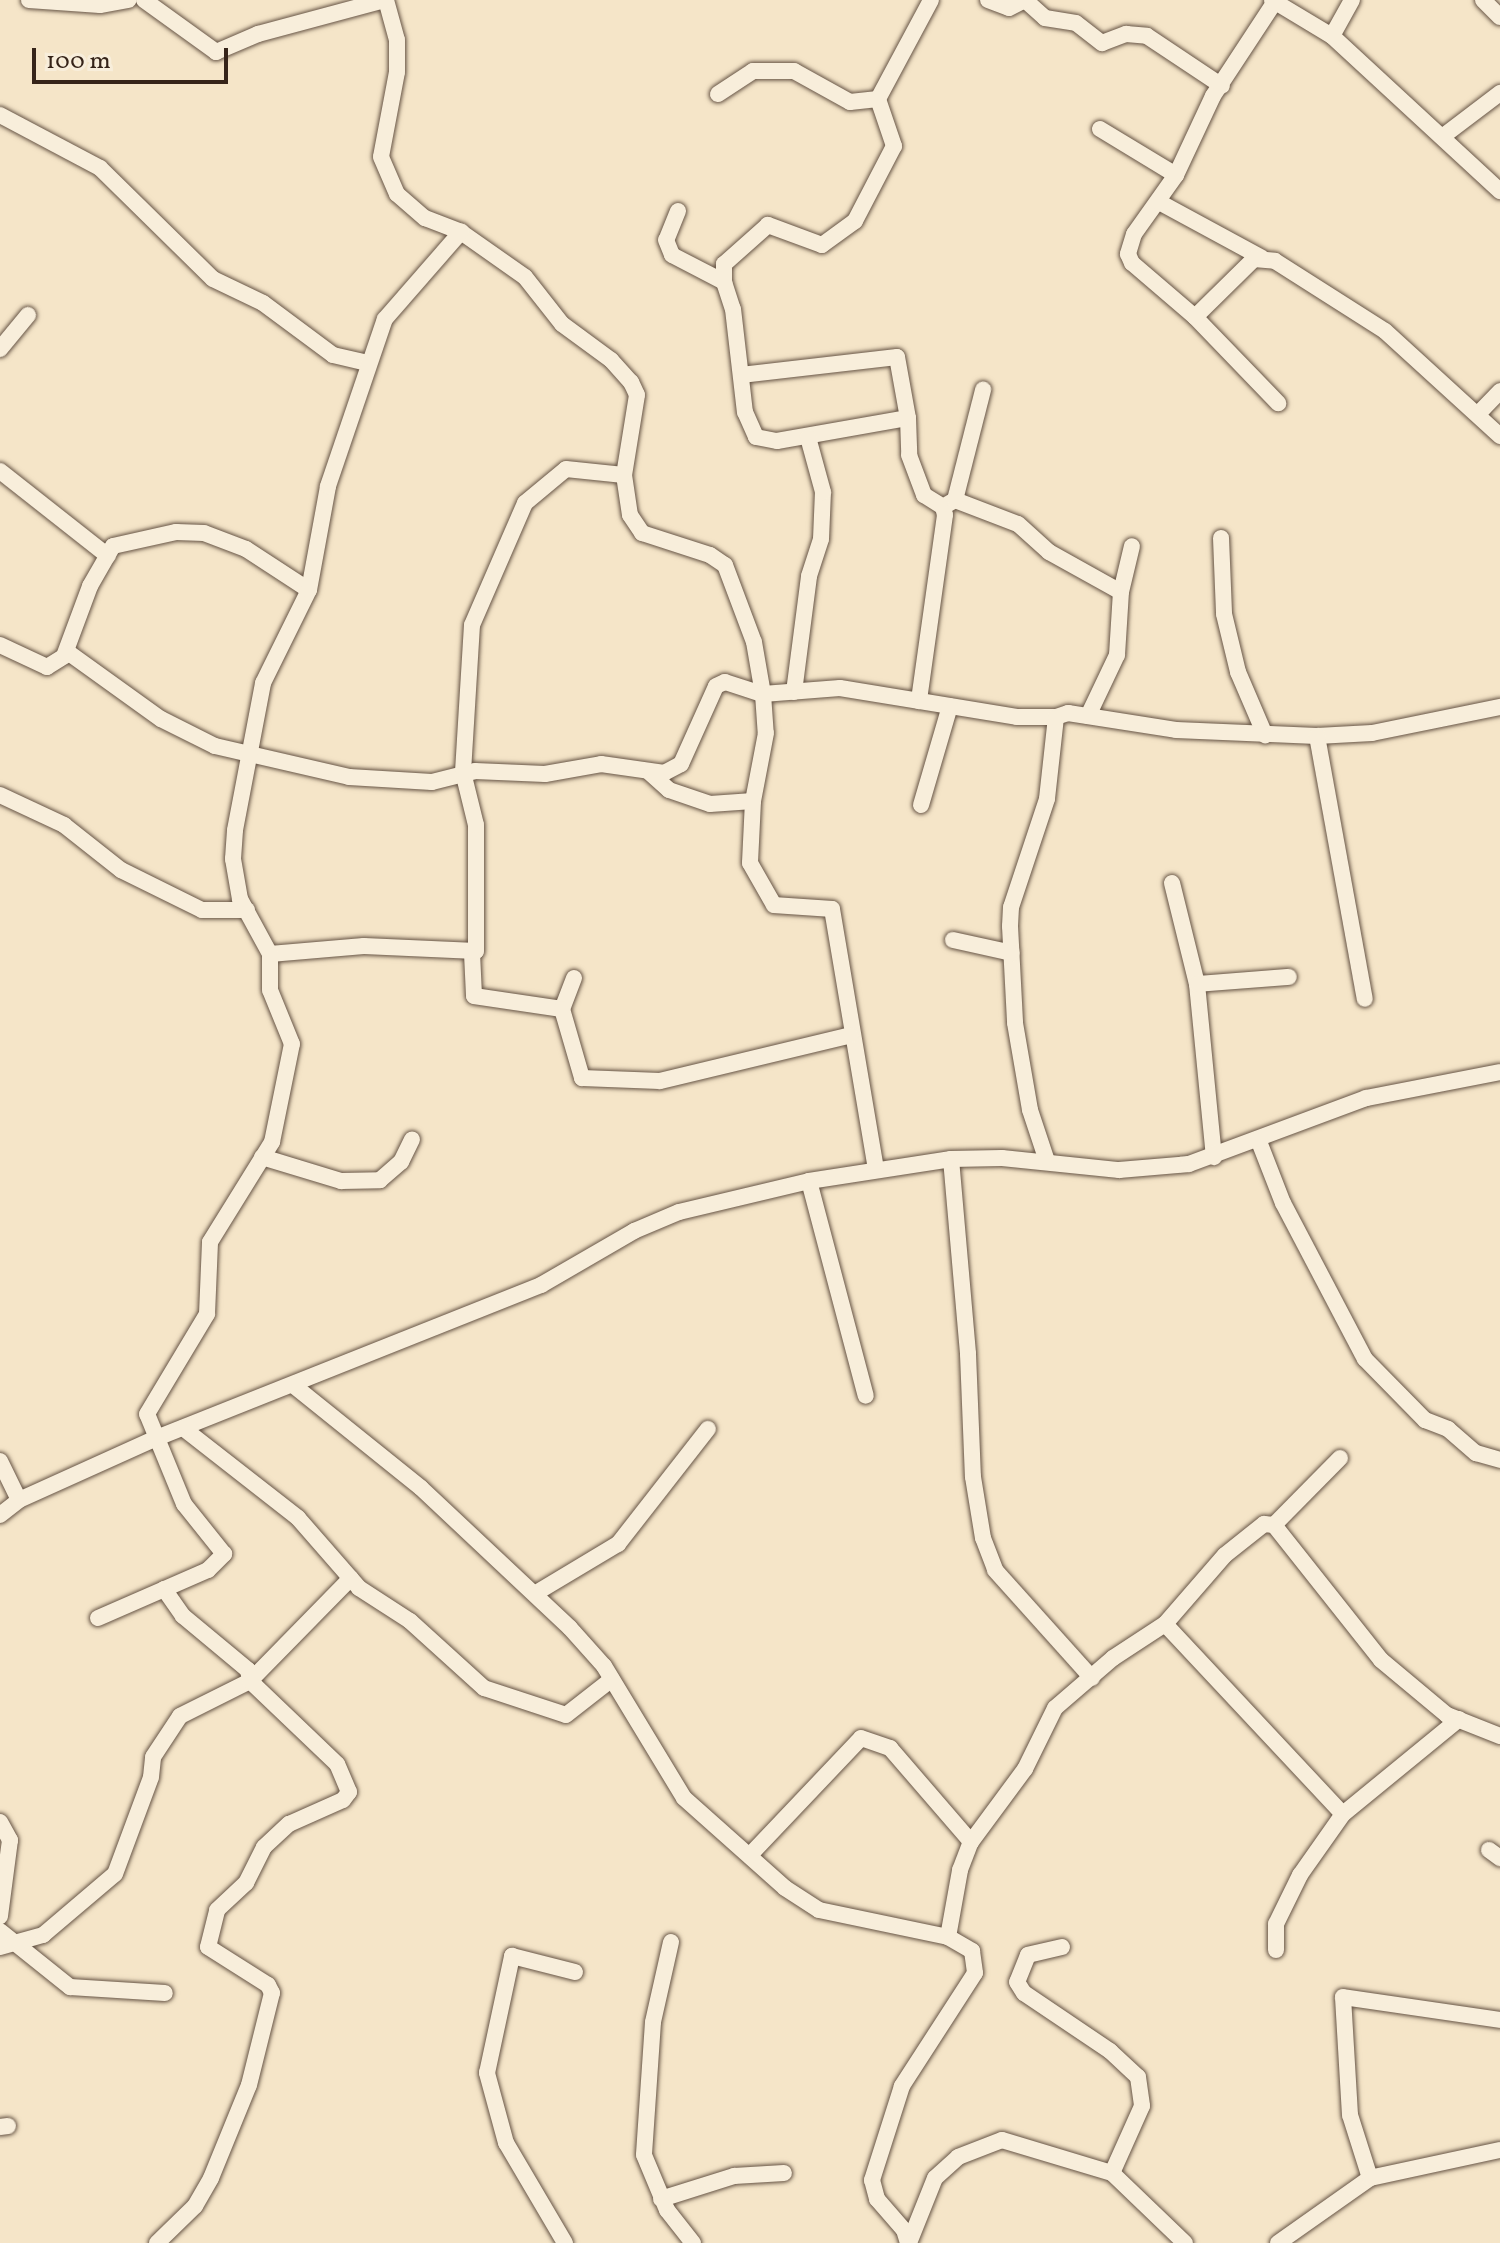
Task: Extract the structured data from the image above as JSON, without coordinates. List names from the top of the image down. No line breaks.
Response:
{"scale_bar":"100 m"}
